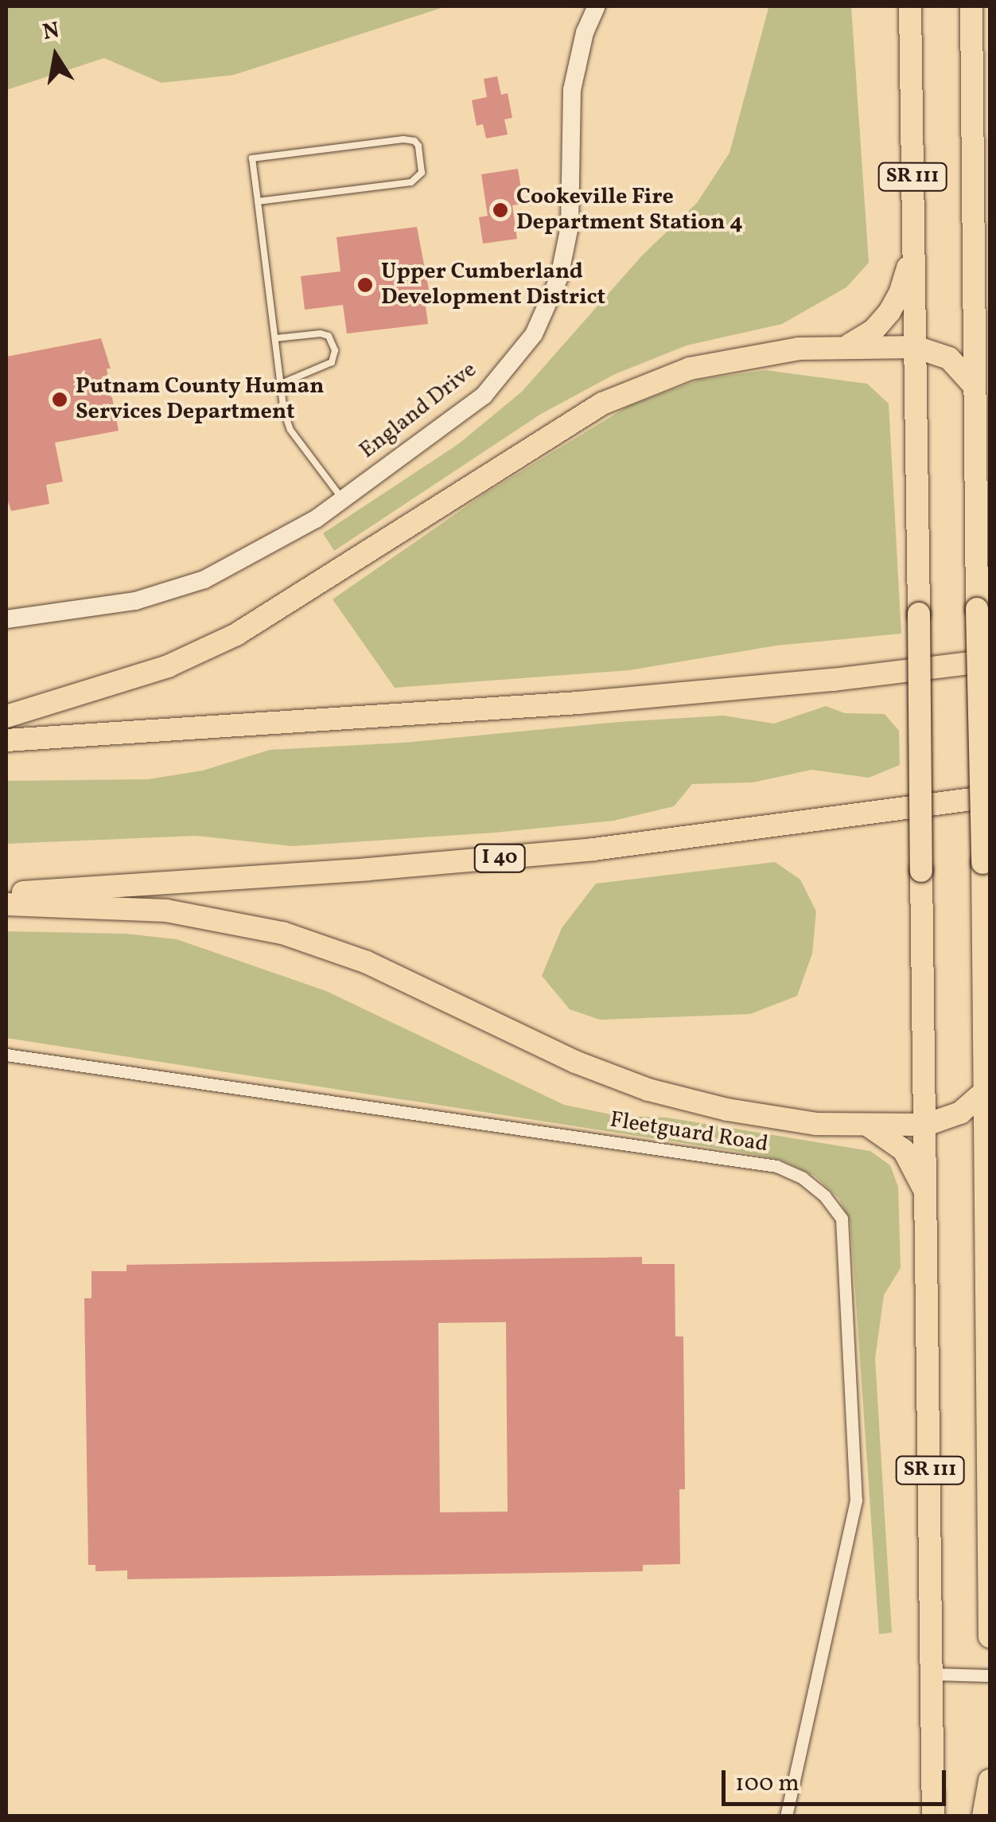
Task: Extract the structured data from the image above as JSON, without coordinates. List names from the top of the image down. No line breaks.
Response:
{"streets":{"highway":["SR 111","I 40"],"street":["England Drive","Fleetguard Road"]},"places":["Cookeville Fire Department Station 4","Upper Cumberland Development District","Putnam County Human Services Department"],"scale_bar":"100 m","north":"top"}
